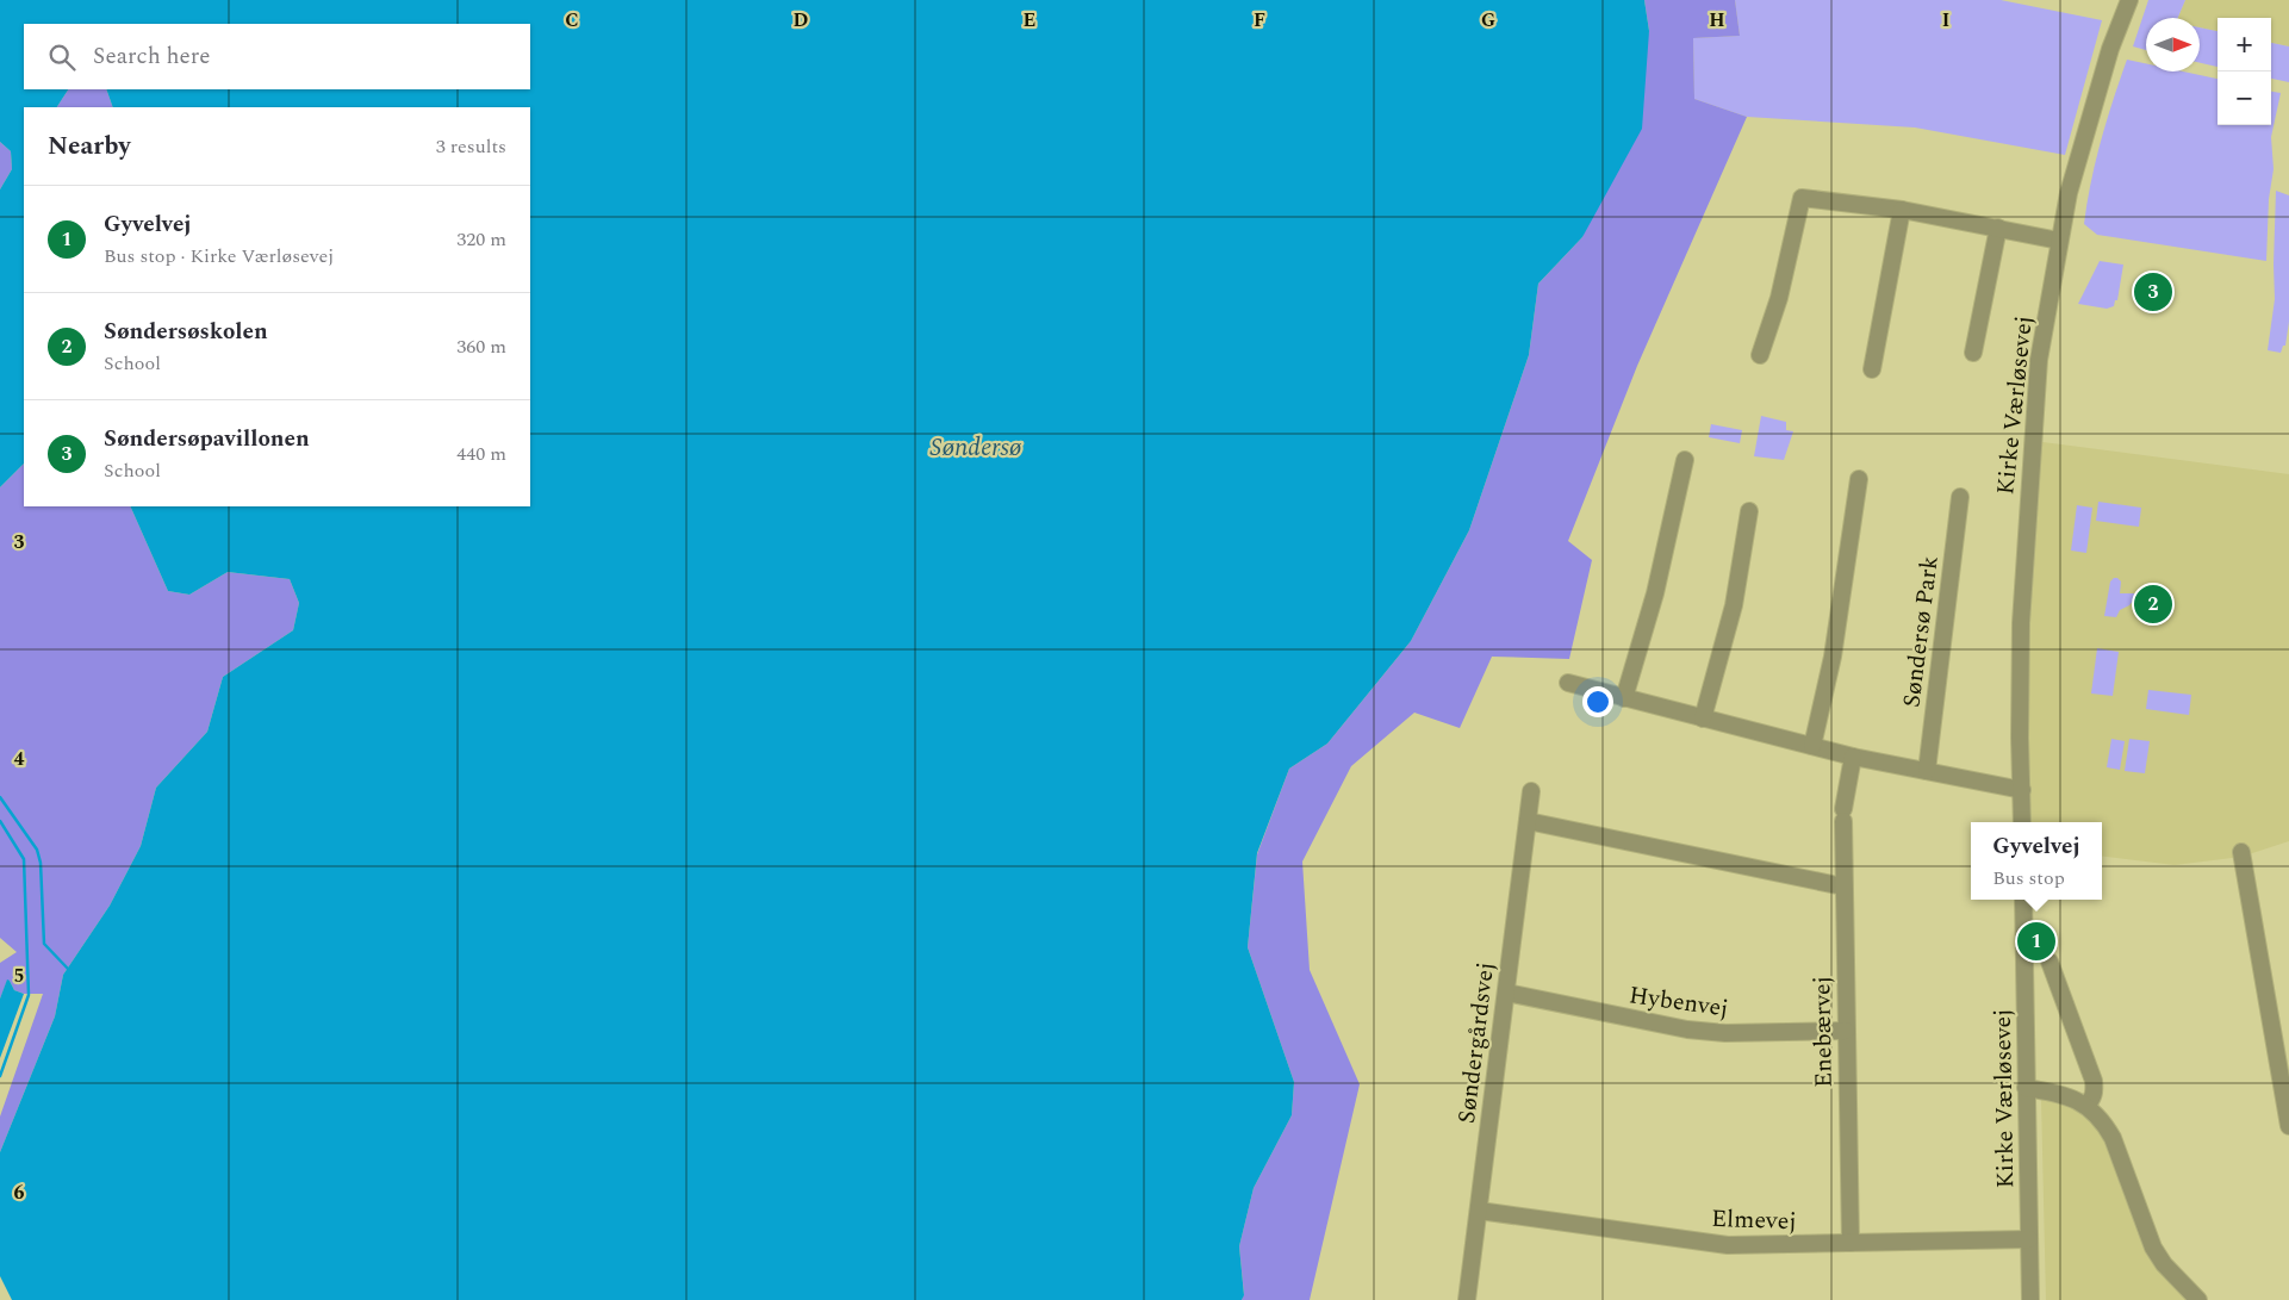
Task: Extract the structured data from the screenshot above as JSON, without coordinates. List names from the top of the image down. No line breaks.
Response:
{"streets":{"street":["Kirke Værløsevej","Søndersø Park","Hybenvej","Enebærvej","Søndergårdsvej","Elmevej"]},"crossings":[["Kirke Værløsevej","Elmevej"],["Hybenvej","Enebærvej"],["Hybenvej","Søndergårdsvej"],["Enebærvej","Elmevej"],["Søndergårdsvej","Elmevej"]],"water":["Søndersø"],"north":"right","page":{"map_buttons":["+","−"],"search":"Search here","heading":["Nearby","3 results"],"list":[{"mark":"1","name":"Gyvelvej","note":"Bus stop · Kirke Værløsevej","value":"320 m"},{"mark":"2","name":"Søndersøskolen","note":"School","value":"360 m"},{"mark":"3","name":"Søndersøpavillonen","note":"School","value":"440 m"}],"pins":["3","2","1"],"popup":["Gyvelvej","Bus stop"]},"grid":{"columns":["C","D","E","F","G","H","I"],"rows":["3","4","5","6"]}}
